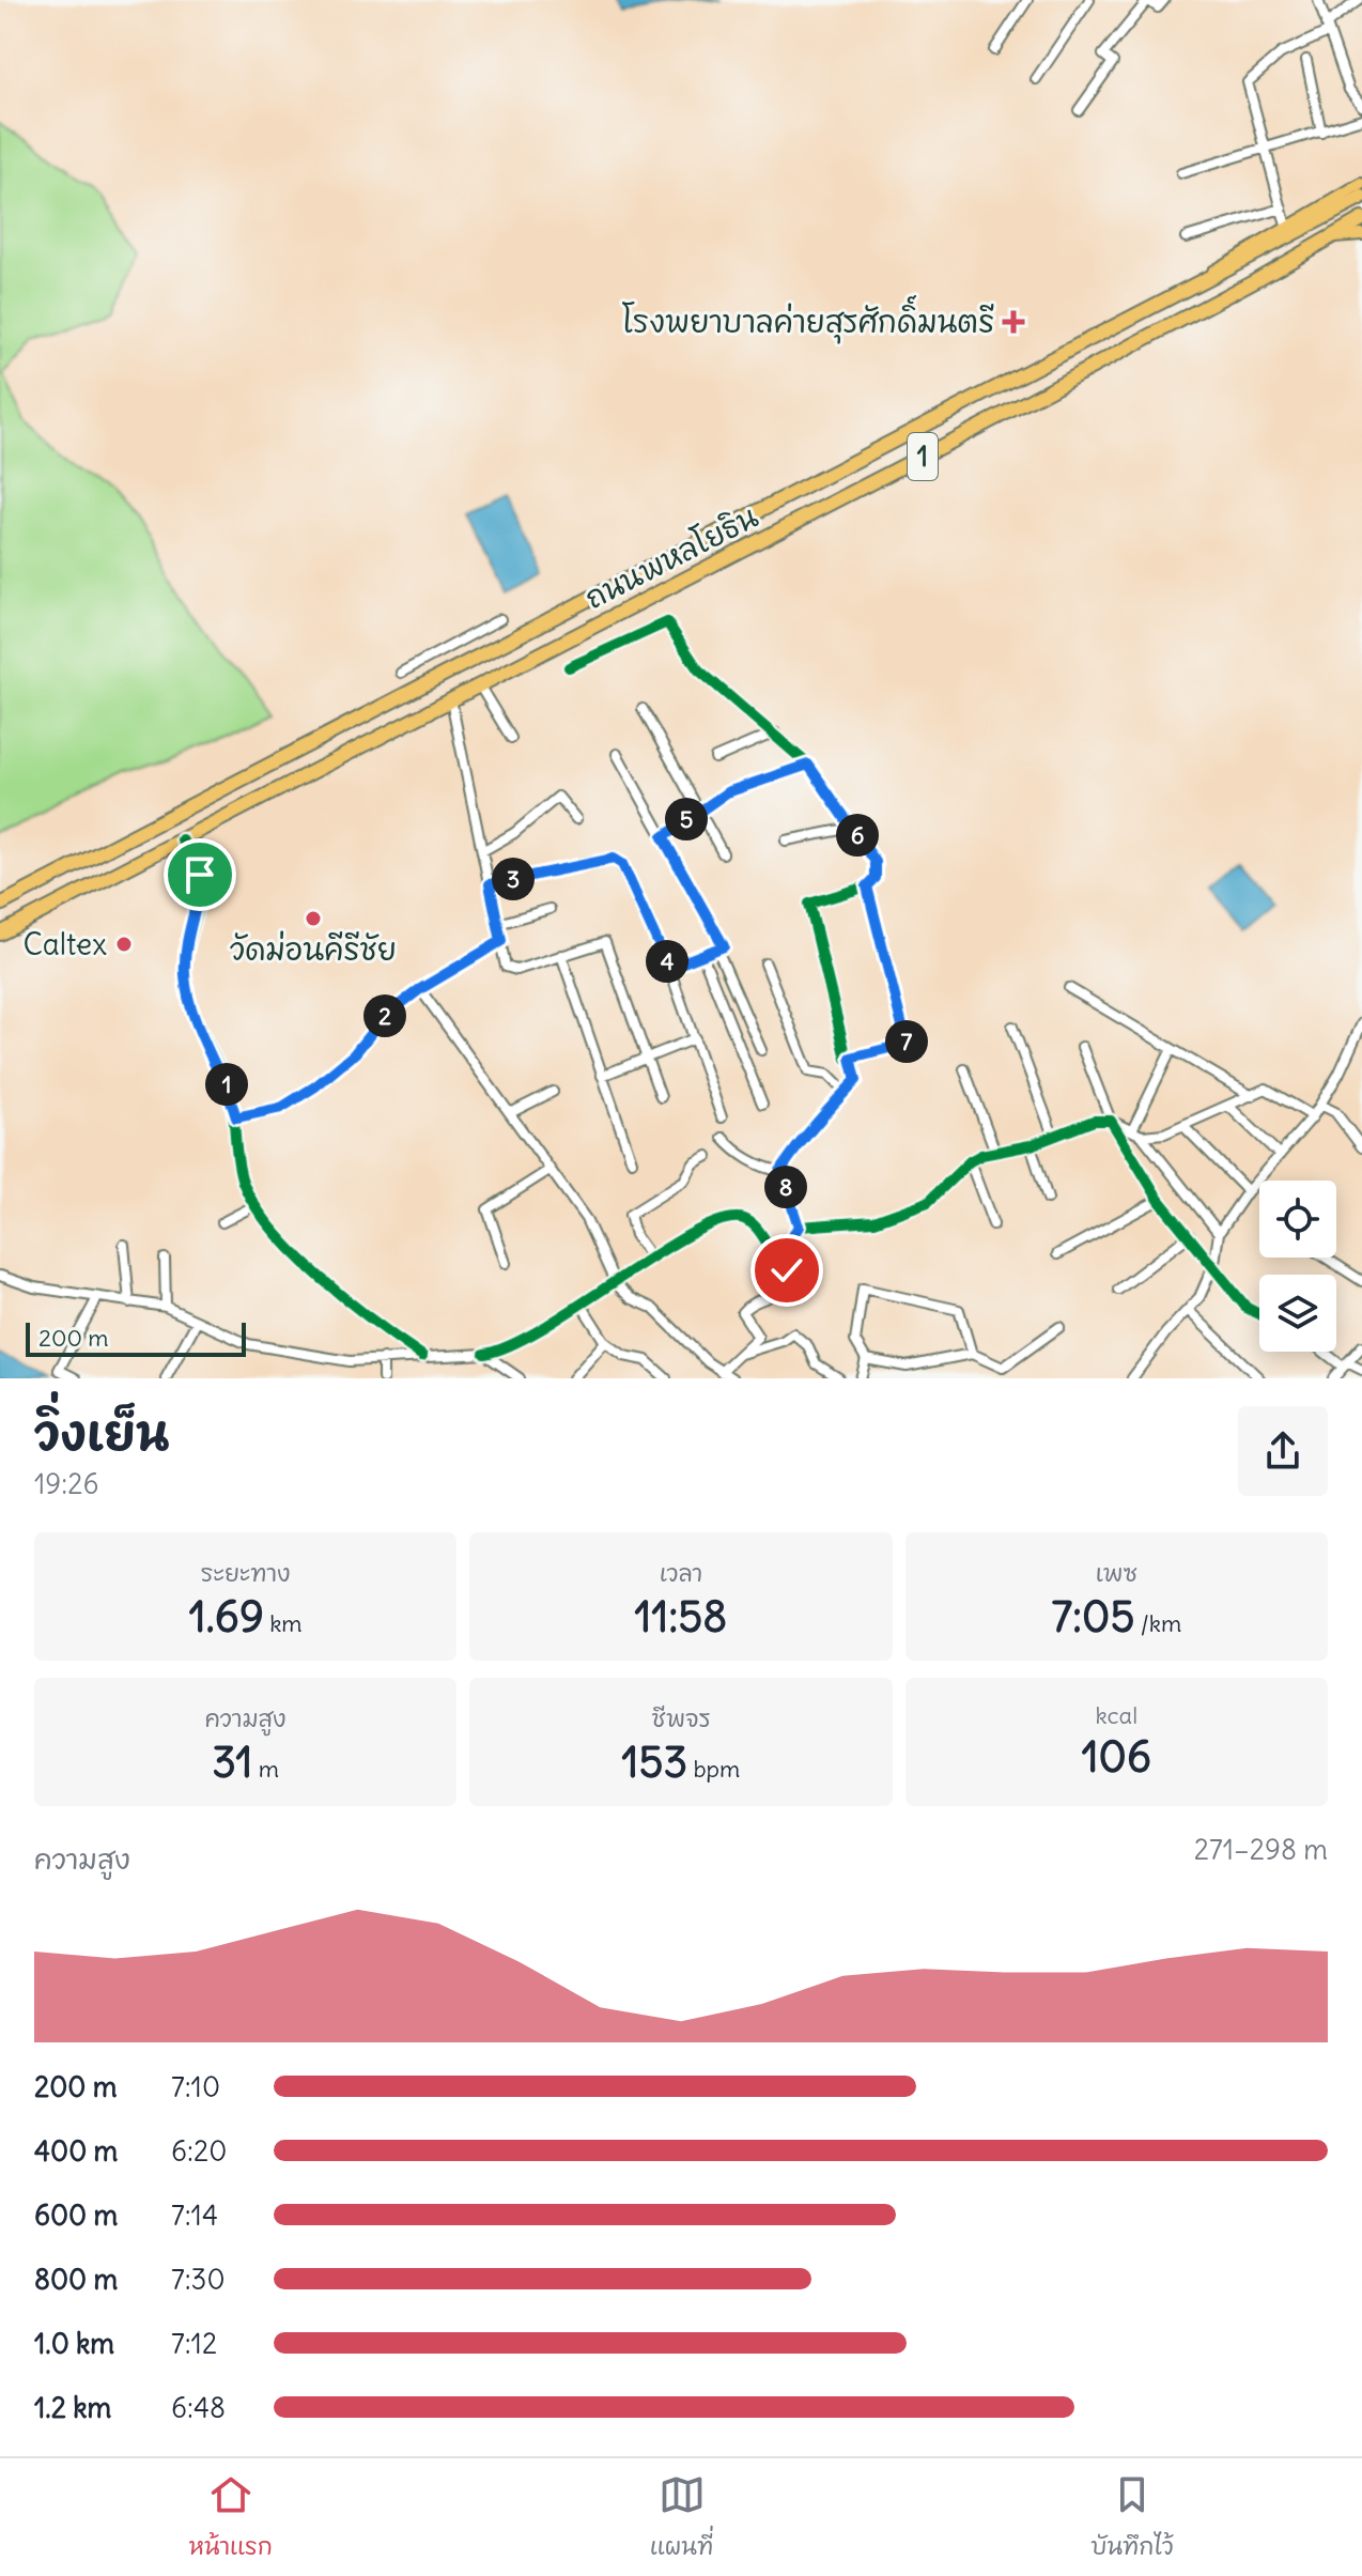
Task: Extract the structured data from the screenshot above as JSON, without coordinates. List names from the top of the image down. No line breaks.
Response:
{"streets":{"highway":["1","ถนนพหลโยธิน"]},"crossings":[["1","ถนนพหลโยธิน"]],"places":{"health":["โรงพยาบาลค่ายสุรศักดิ์มนตรี"],"other":["วัดม่อนคีรีชัย","Caltex"]},"scale_bar":"200 m","page":{"pins":["5","6","3","4","2","7","1","8"],"scale":"200 m","heading":["วิ่งเย็น","19:26"],"stats":[["ระยะทาง","1.69 km"],["เวลา","11:58"],["เพซ","7:05 /km"],["ความสูง","31 m"],["ชีพจร","153 bpm"],["kcal","106"]],"chart":["ความสูง","271–298 m"],"list":[{"name":"200 m","note":"7:10"},{"name":"400 m","note":"6:20"},{"name":"600 m","note":"7:14"},{"name":"800 m","note":"7:30"},{"name":"1.0 km","note":"7:12"},{"name":"1.2 km","note":"6:48"}],"tabs":["หน้าแรก","แผนที่","บันทึกไว้"]}}
